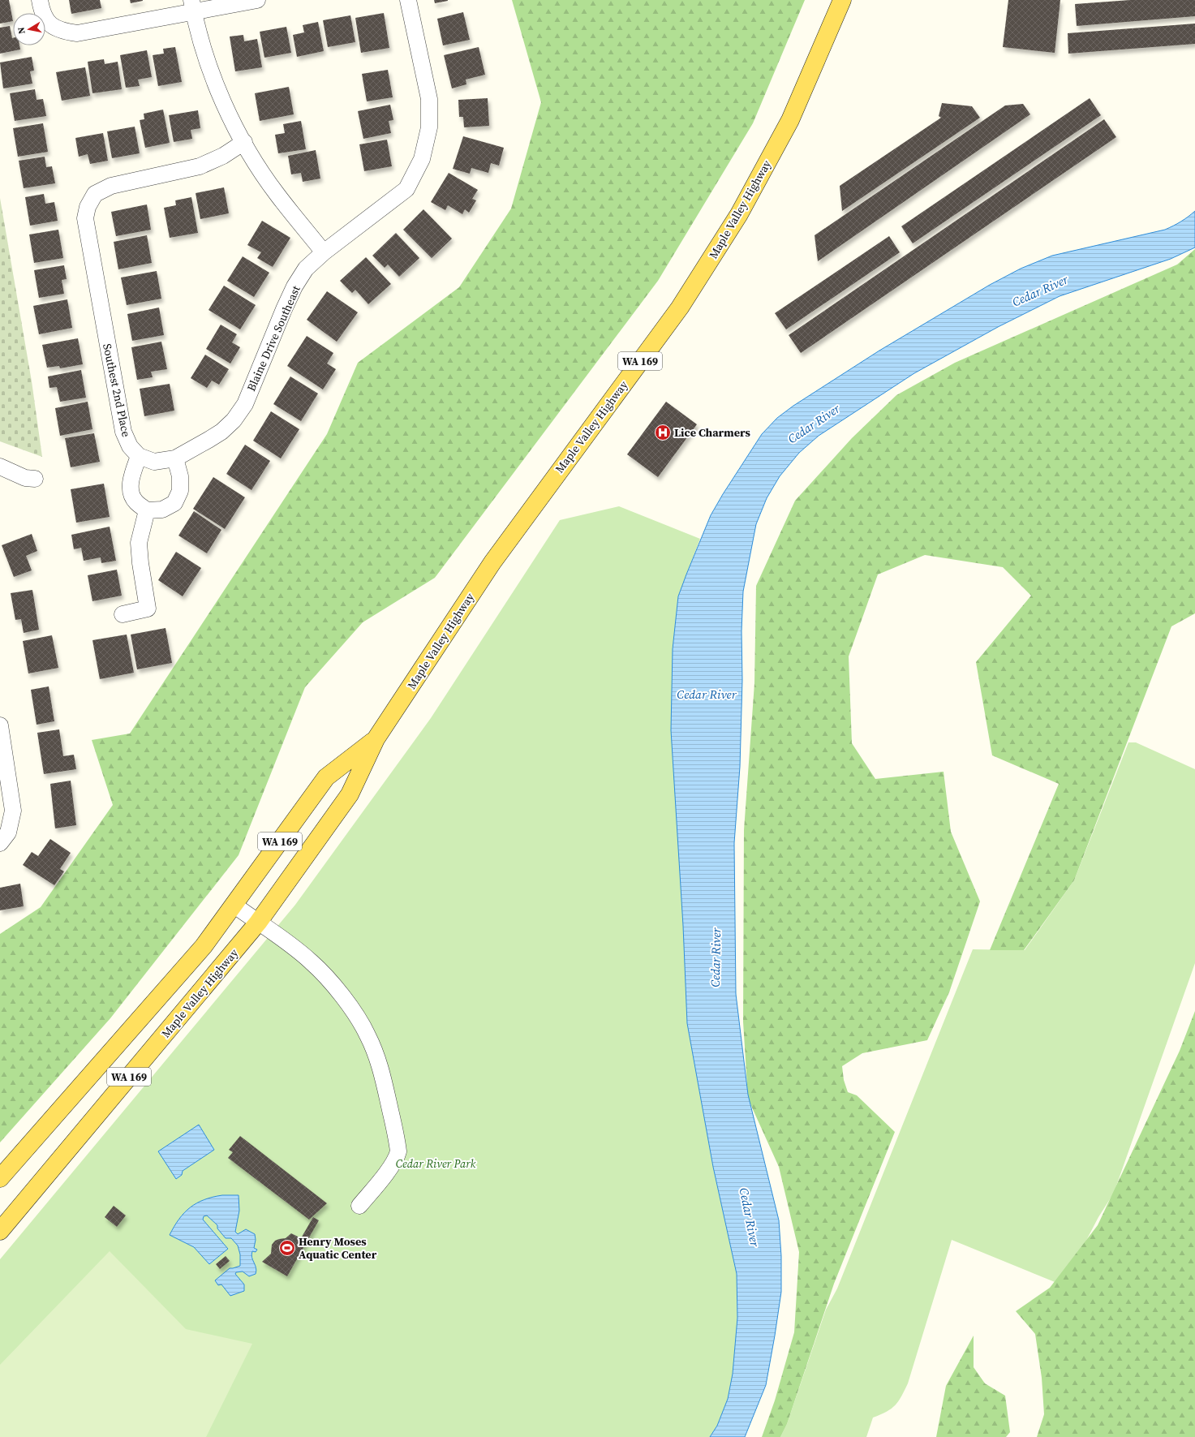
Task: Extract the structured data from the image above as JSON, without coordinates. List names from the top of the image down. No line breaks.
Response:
{"streets":{"main road":["Maple Valley Highway","WA 169"],"street":["Blaine Drive Southeast","Southest 2nd Place"]},"crossings":[["Blaine Drive Southeast","Southest 2nd Place"]],"water":["Cedar River"],"parks":["Cedar River Park"],"places":{"hospital":["Lice Charmers"],"sports":["Henry Moses Aquatic Center"]},"north":"left"}
